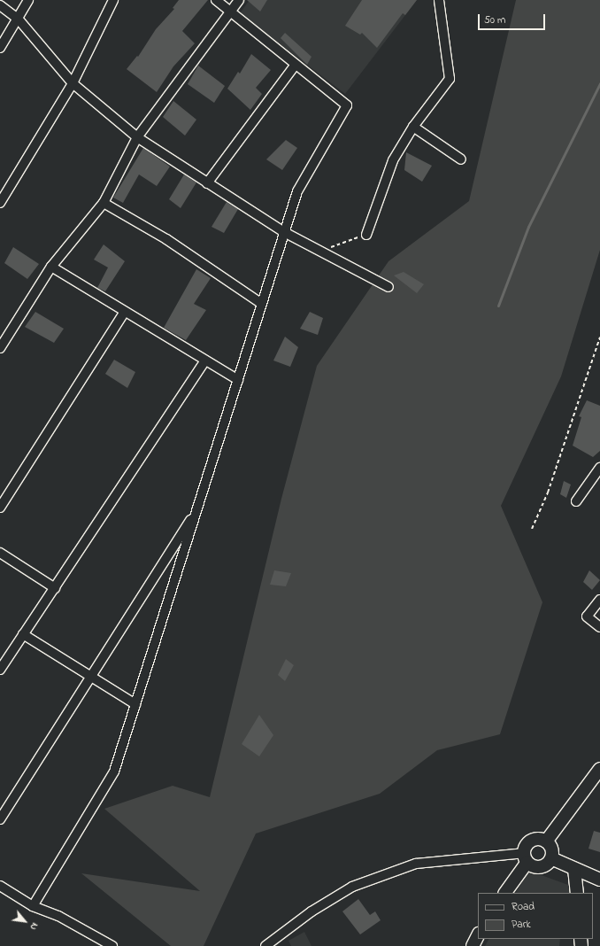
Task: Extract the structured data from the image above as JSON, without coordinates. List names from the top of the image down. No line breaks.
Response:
{"legend":["Road","Park"],"scale_bar":"50 m","north":"bottom right"}
